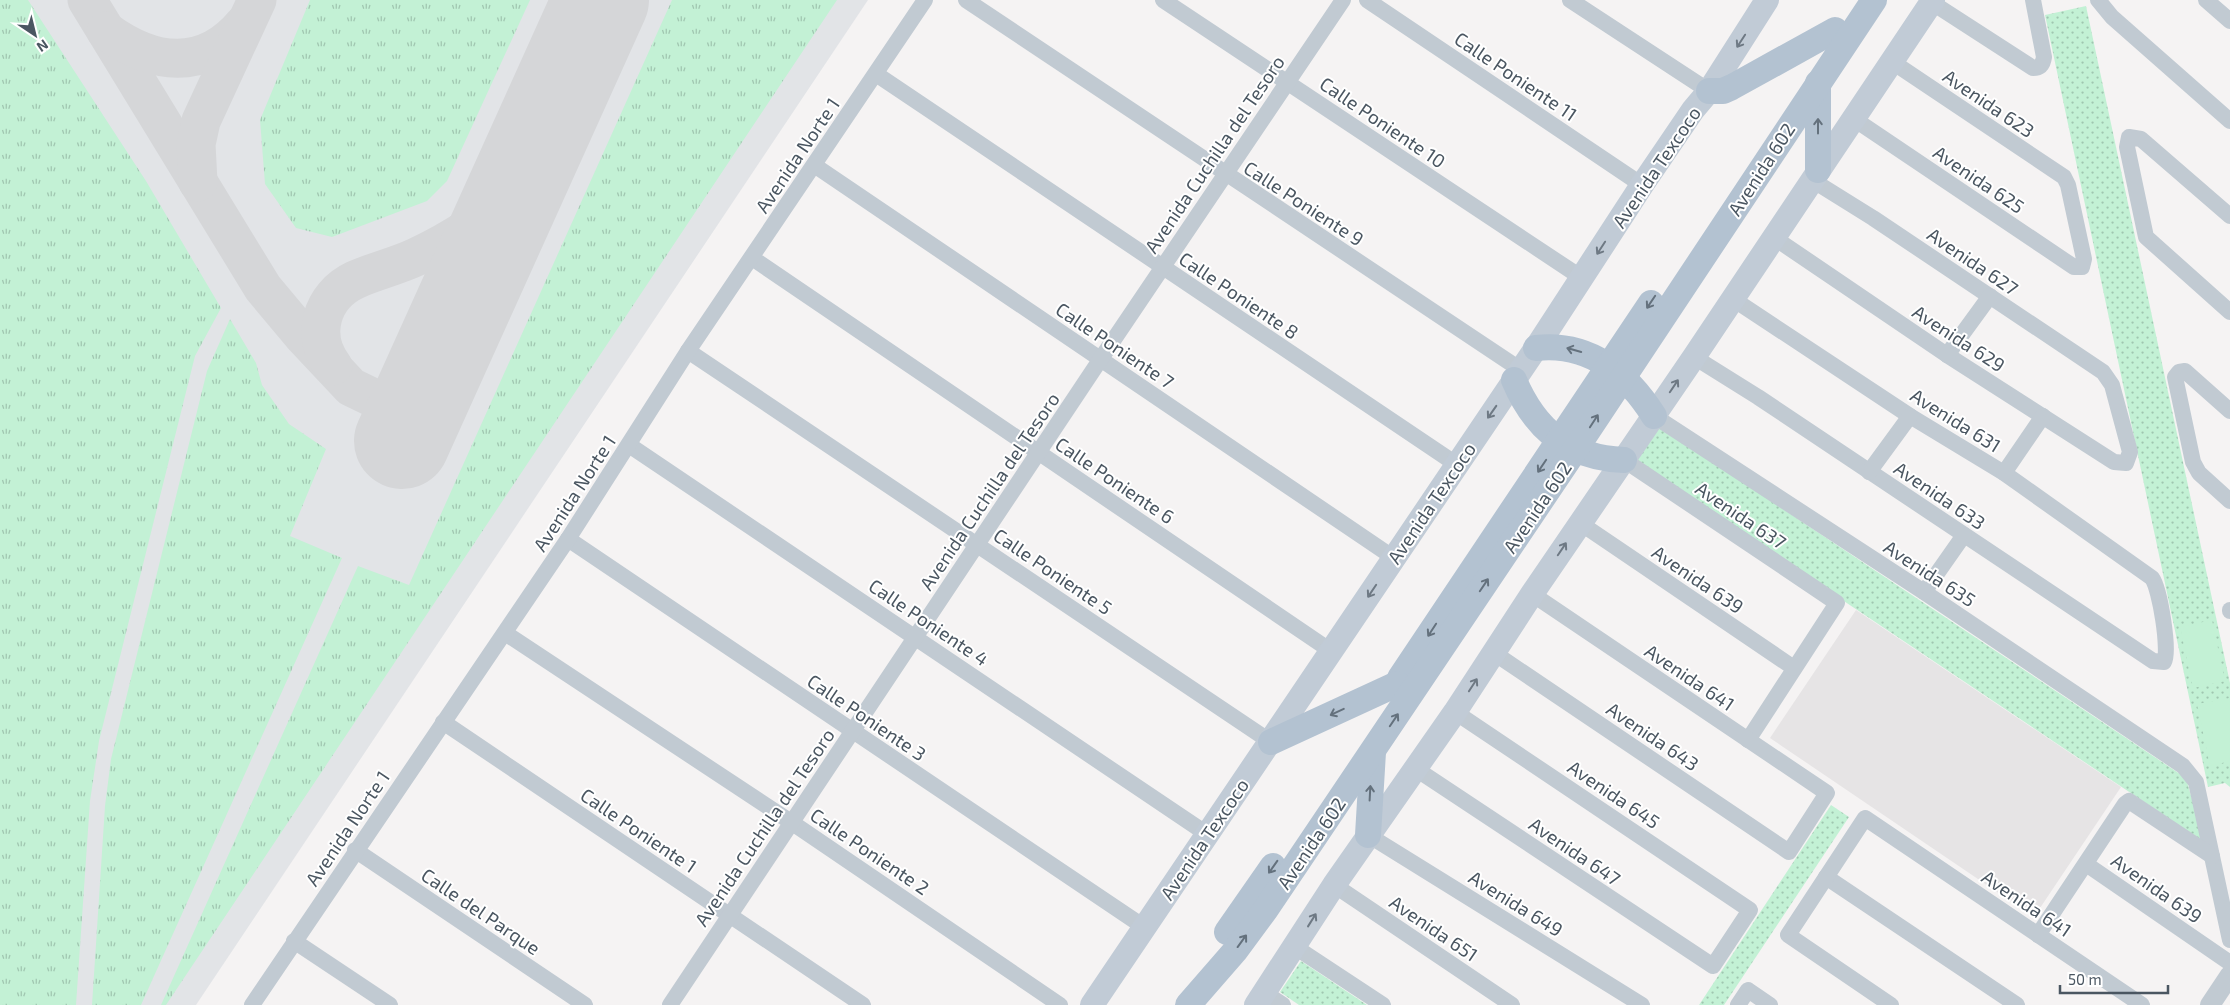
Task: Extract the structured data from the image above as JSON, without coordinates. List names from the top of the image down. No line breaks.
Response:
{"streets":{"main road":["Avenida Texcoco","Avenida 602"],"street":["Calle Poniente 11","Avenida 623","Calle Poniente 10","Avenida Cuchilla del Tesoro","Avenida Norte 1","Avenida 625","Calle Poniente 9","Avenida 627","Calle Poniente 8","Avenida 629","Calle Poniente 7","Avenida 631","Calle Poniente 6","Avenida 633","Avenida 637","Calle Poniente 5","Avenida 635","Avenida 639","Calle Poniente 4","Avenida 641","Calle Poniente 3","Avenida 643","Avenida 645","Calle Poniente 1","Calle Poniente 2","Avenida 647","Avenida 649","Calle del Parque","Avenida 651"]},"crossings":[["Calle Poniente 11","Avenida Texcoco"],["Avenida 623","Avenida 625"],["Calle Poniente 10","Avenida Cuchilla del Tesoro"],["Calle Poniente 10","Avenida Texcoco"],["Avenida Cuchilla del Tesoro","Calle Poniente 9"],["Avenida Cuchilla del Tesoro","Calle Poniente 8"],["Avenida Cuchilla del Tesoro","Calle Poniente 7"],["Avenida Cuchilla del Tesoro","Calle Poniente 6"],["Avenida Cuchilla del Tesoro","Calle Poniente 5"],["Avenida Cuchilla del Tesoro","Calle Poniente 4"],["Avenida Cuchilla del Tesoro","Calle Poniente 3"],["Avenida Cuchilla del Tesoro","Calle Poniente 1"],["Avenida Cuchilla del Tesoro","Calle Poniente 2"],["Avenida Norte 1","Calle Poniente 8"],["Avenida Norte 1","Calle Poniente 7"],["Avenida Norte 1","Calle Poniente 6"],["Avenida Norte 1","Calle Poniente 5"],["Avenida Norte 1","Calle Poniente 4"],["Avenida Norte 1","Calle Poniente 3"],["Avenida Norte 1","Calle Poniente 1"],["Avenida Norte 1","Calle Poniente 2"],["Avenida Norte 1","Calle del Parque"],["Avenida Texcoco","Calle Poniente 9"],["Avenida Texcoco","Calle Poniente 8"],["Avenida Texcoco","Calle Poniente 7"],["Avenida Texcoco","Calle Poniente 6"],["Avenida Texcoco","Calle Poniente 5"],["Avenida Texcoco","Calle Poniente 4"],["Avenida Texcoco","Calle Poniente 3"],["Avenida 627","Avenida 629"],["Avenida 631","Avenida 633"],["Avenida 637","Avenida 639"],["Avenida 641","Avenida 643"],["Avenida 645","Avenida 647"]],"scale_bar":"50 m","north":"bottom right"}
